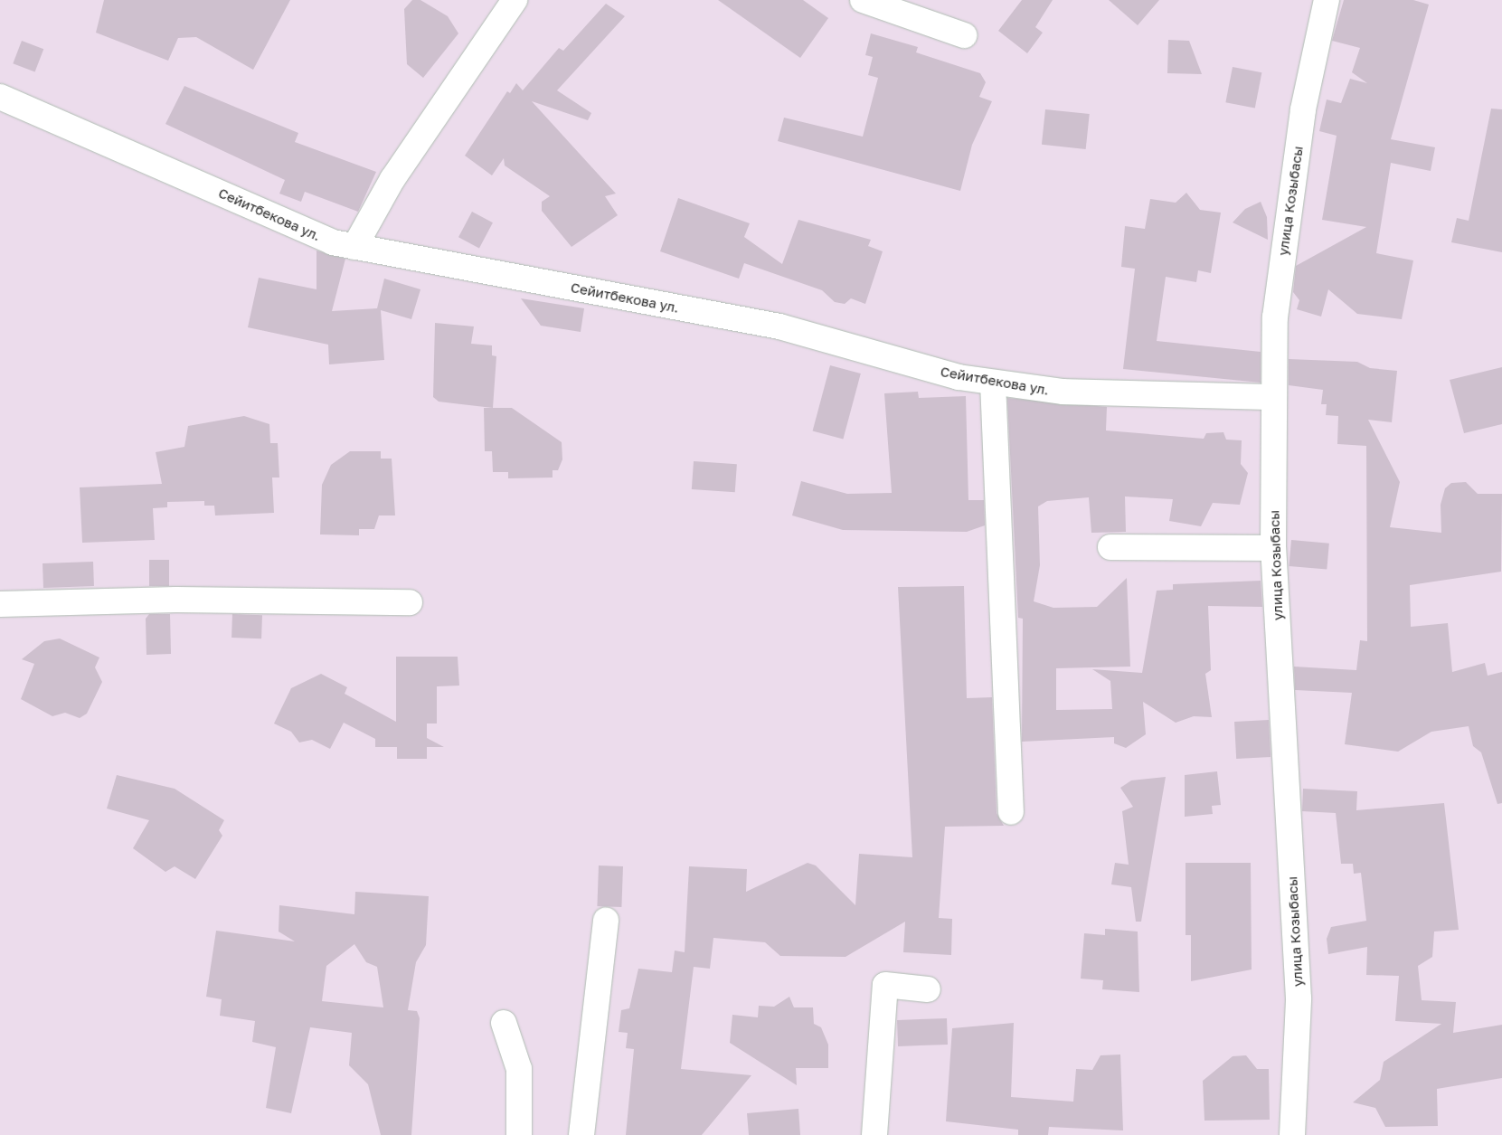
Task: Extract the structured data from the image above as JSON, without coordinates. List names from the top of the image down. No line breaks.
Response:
{"streets":{"street":["улица Козыбасы","Сейитбекова ул."]},"crossings":[["улица Козыбасы","Сейитбекова ул."]]}
